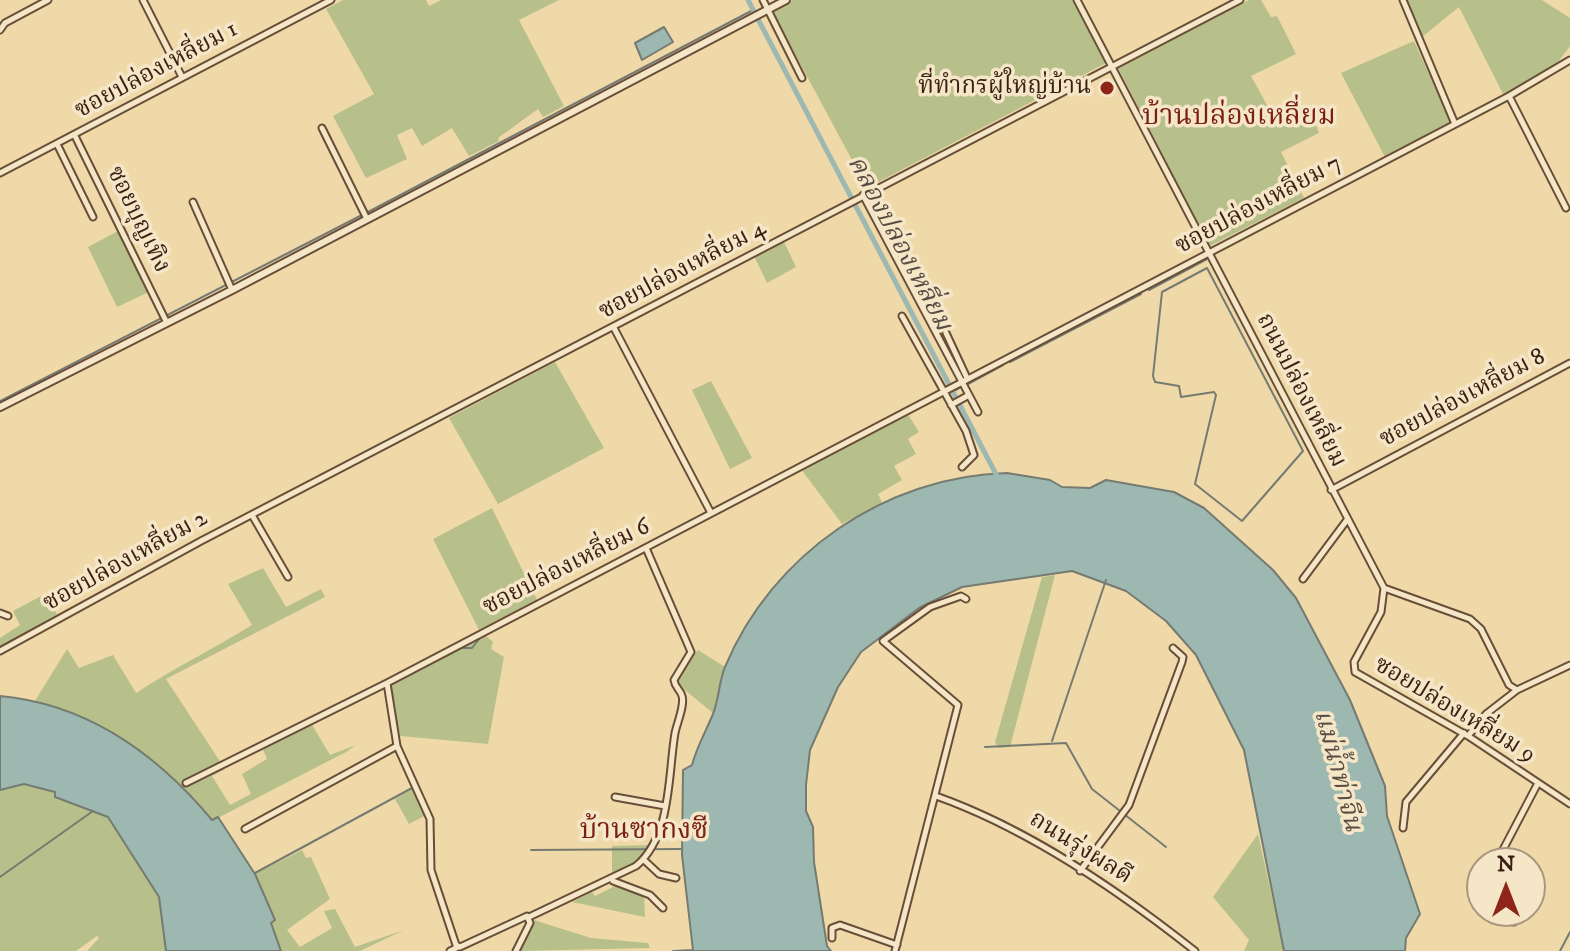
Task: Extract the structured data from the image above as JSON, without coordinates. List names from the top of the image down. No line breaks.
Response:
{"streets":{"street":["ซอยปล่องเหลี่ยม 1","ซอยปล่องเหลี่ยม 7","ซอยบุญเทิง","ซอยปล่องเหลี่ยม 4","ถนนปล่องเหลี่ยม","ซอยปล่องเหลี่ยม 8","ซอยปล่องเหลี่ยม 2","ซอยปล่องเหลี่ยม 6","ซอยปล่องเหลี่ยม 9","ถนนรุ่งผลดี"]},"crossings":[["ซอยปล่องเหลี่ยม 1","ซอยบุญเทิง"],["ซอยปล่องเหลี่ยม 7","ถนนปล่องเหลี่ยม"],["ซอยปล่องเหลี่ยม 7","ซอยปล่องเหลี่ยม 6"],["ซอยปล่องเหลี่ยม 4","ถนนปล่องเหลี่ยม"],["ซอยปล่องเหลี่ยม 4","ซอยปล่องเหลี่ยม 2"],["ถนนปล่องเหลี่ยม","ซอยปล่องเหลี่ยม 8"],["ถนนปล่องเหลี่ยม","ซอยปล่องเหลี่ยม 9"]],"districts":["บ้านปล่องเหลี่ยม","บ้านซากงซี"],"water":["คลองปล่องเหลี่ยม","แม่น้ำท่าจีน"],"places":["ที่ทำกรผู้ใหญ่บ้าน"],"north":"top"}
